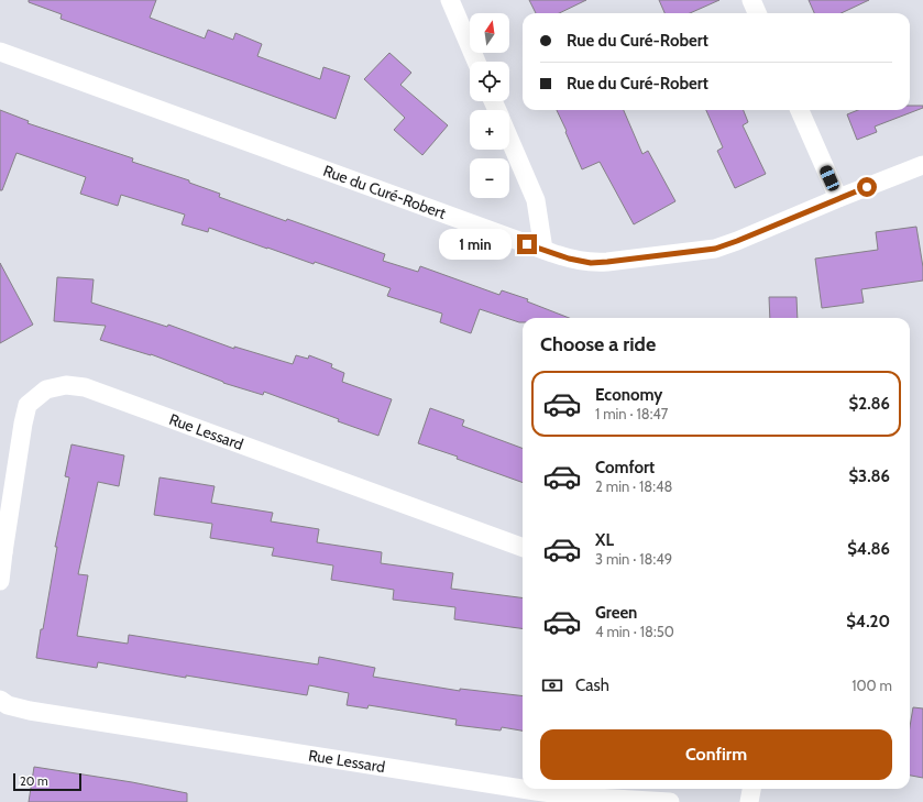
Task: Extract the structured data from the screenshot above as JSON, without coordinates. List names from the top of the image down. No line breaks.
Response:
{"streets":{"street":["Rue du Curé-Robert","Rue Lessard"]},"scale_bar":"20 m","north":"top","page":{"map_buttons":["+","−"],"banner":["Rue du Curé-Robert","Rue du Curé-Robert"],"bubble":"1 min","heading":"Choose a ride","list":[{"name":"Economy","note":"1 min · 18:47","value":"$2.86"},{"name":"Comfort","note":"2 min · 18:48","value":"$3.86"},{"name":"XL","note":"3 min · 18:49","value":"$4.86"},{"name":"Green","note":"4 min · 18:50","value":"$4.20"}],"pay":["Cash","100 m"],"buttons":"Confirm","scale":"20 m"}}
